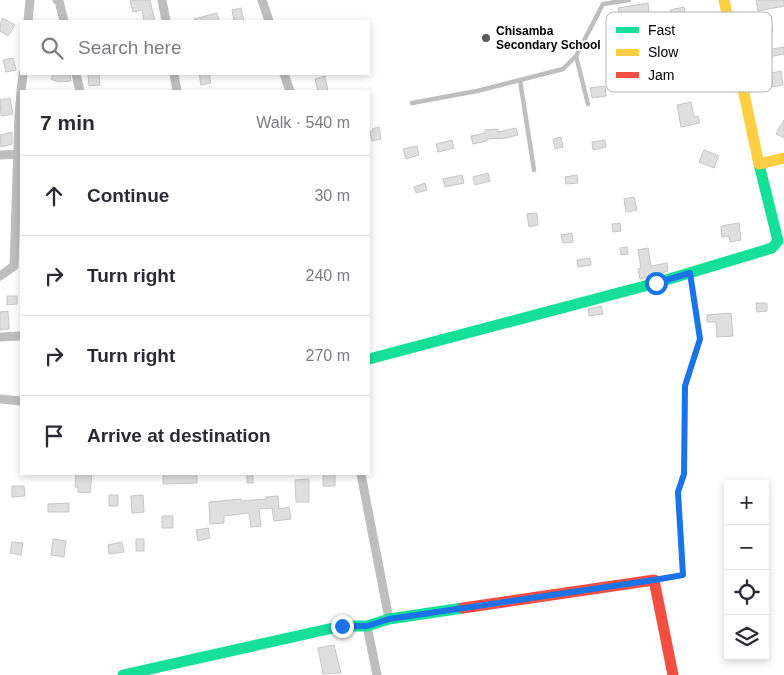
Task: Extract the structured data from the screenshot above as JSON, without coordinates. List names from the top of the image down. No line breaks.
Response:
{"places":["Chisamba Secondary School"],"legend":["Fast","Slow","Jam"],"page":{"search":"Search here","heading":["7 min","Walk · 540 m"],"list":[["Continue","30 m"],["Turn right","240 m"],["Turn right","270 m"],"Arrive at destination"],"map_buttons":["+","−"]}}
